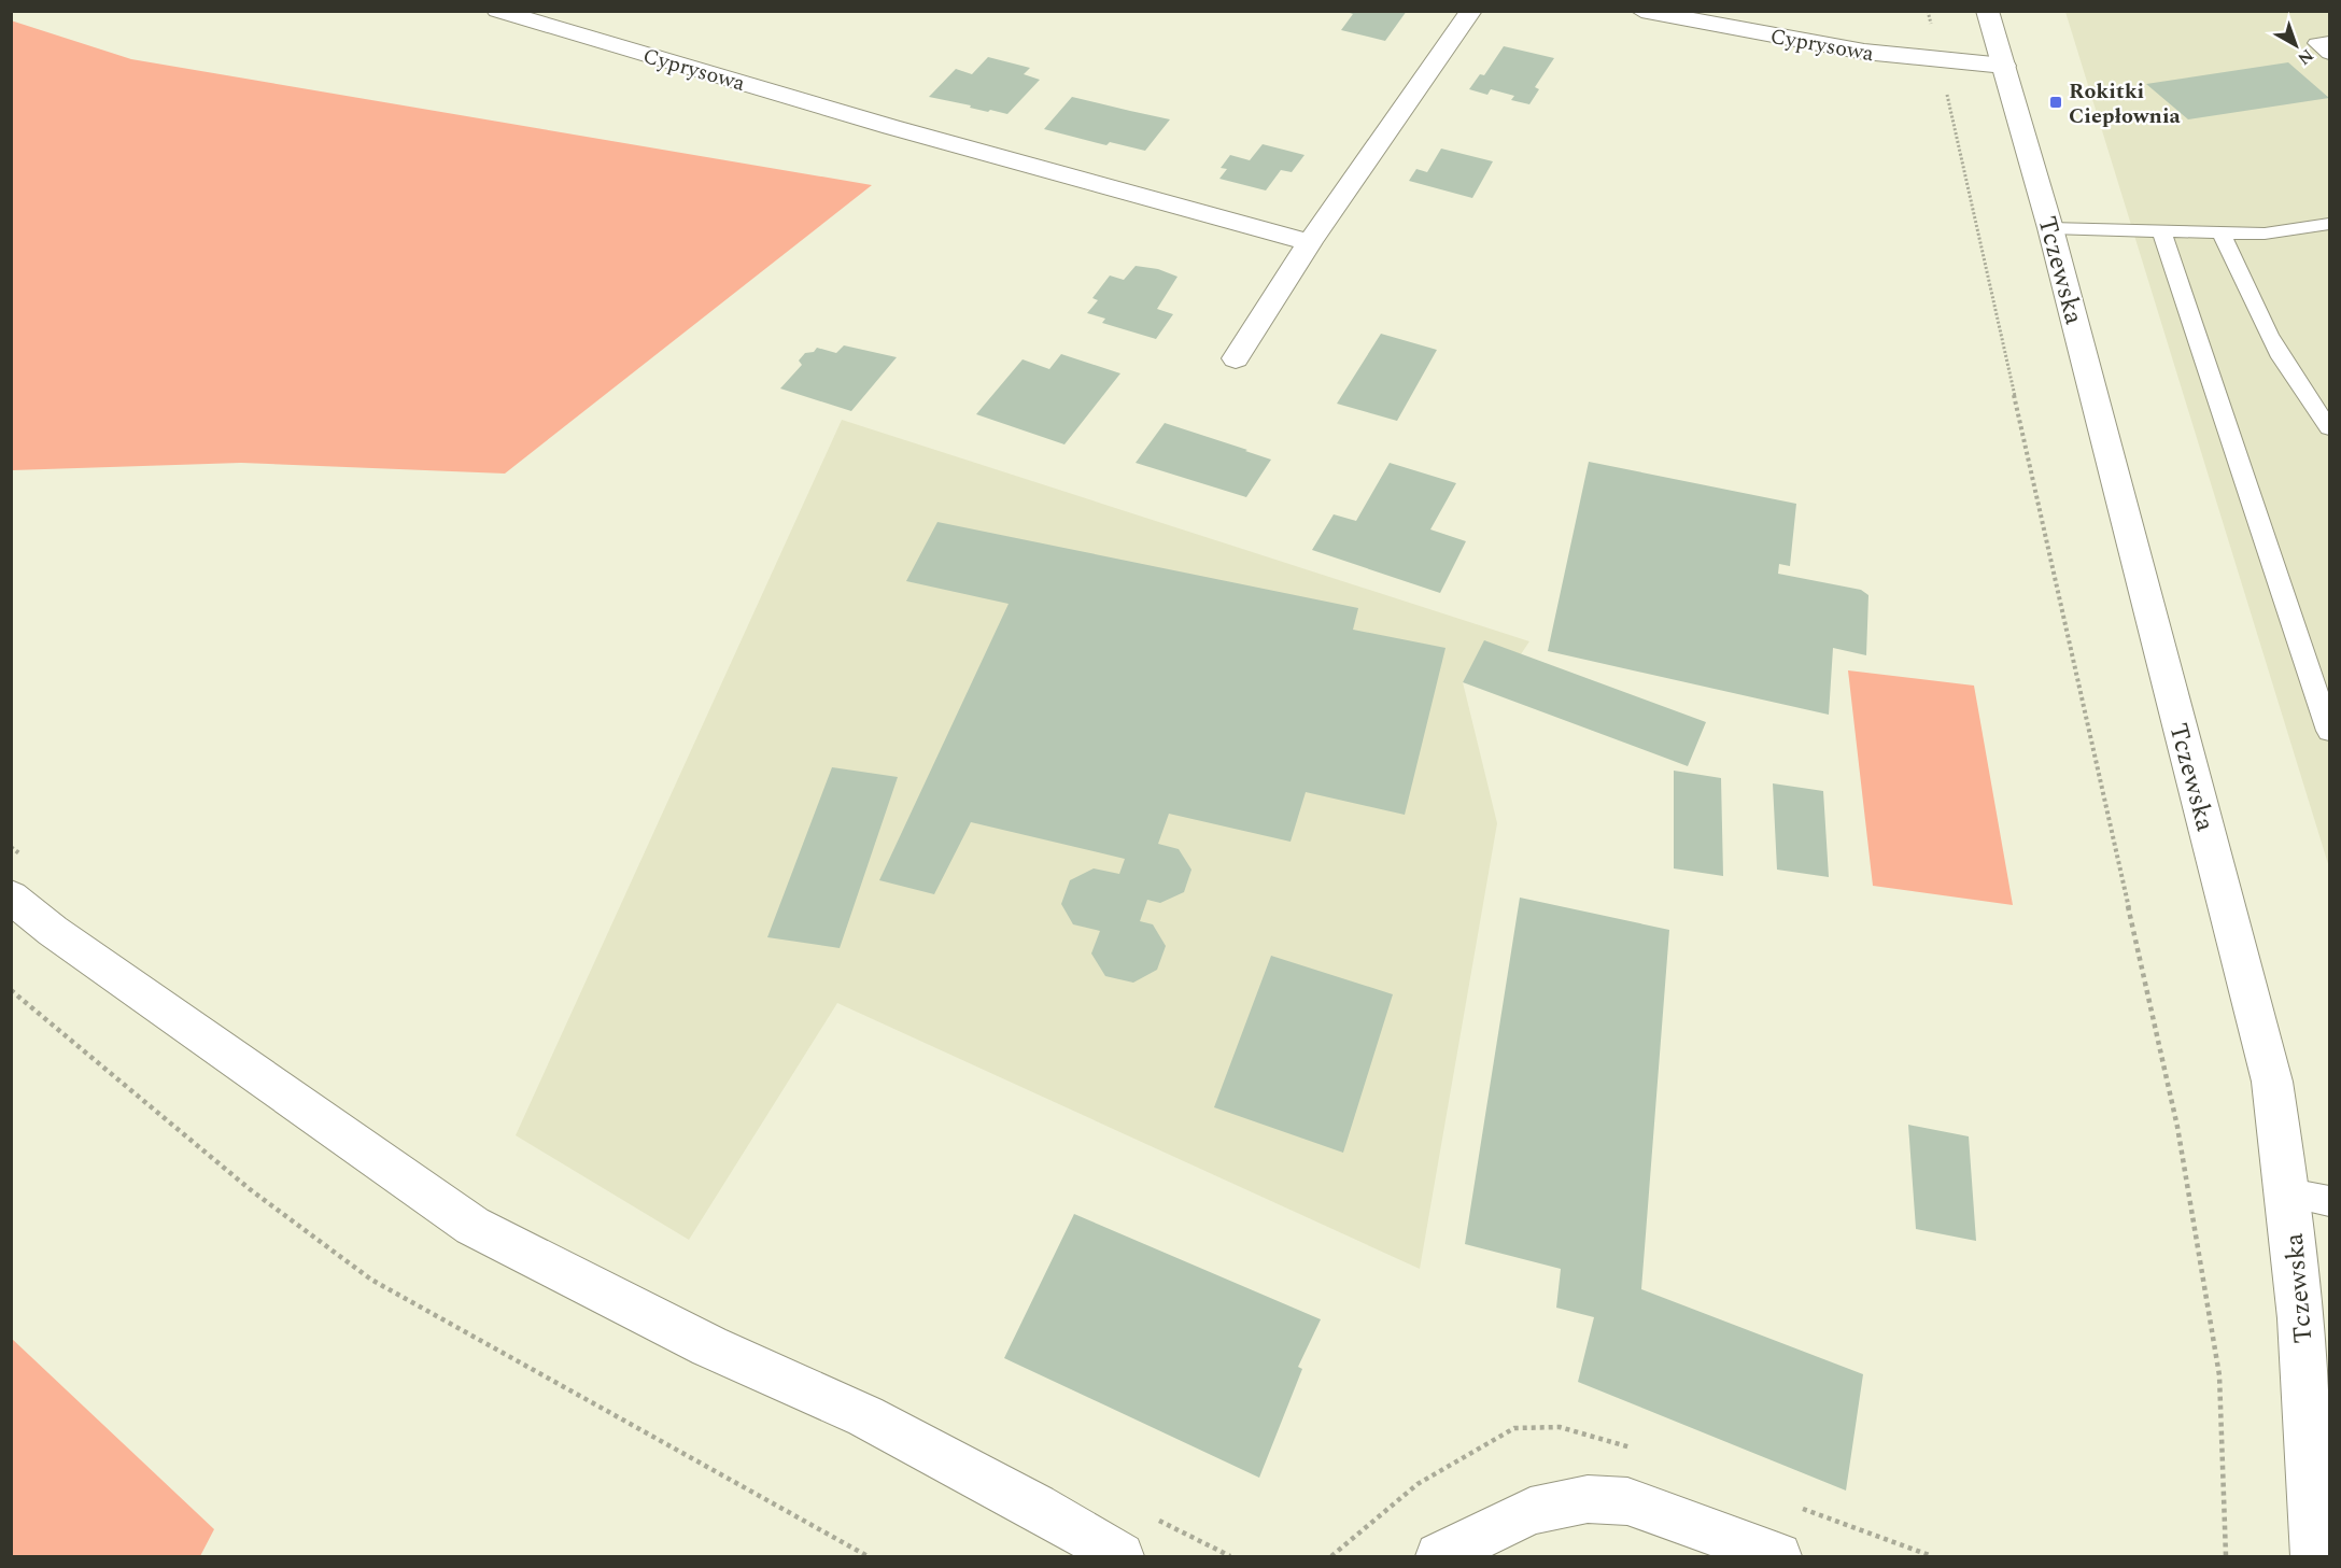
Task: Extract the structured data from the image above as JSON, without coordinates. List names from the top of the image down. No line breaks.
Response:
{"streets":{"street":["Cyprysowa","Tczewska"]},"crossings":[["Cyprysowa","Tczewska"]],"places":{"transit":["Rokitki Ciepłownia"]},"north":"bottom right"}
